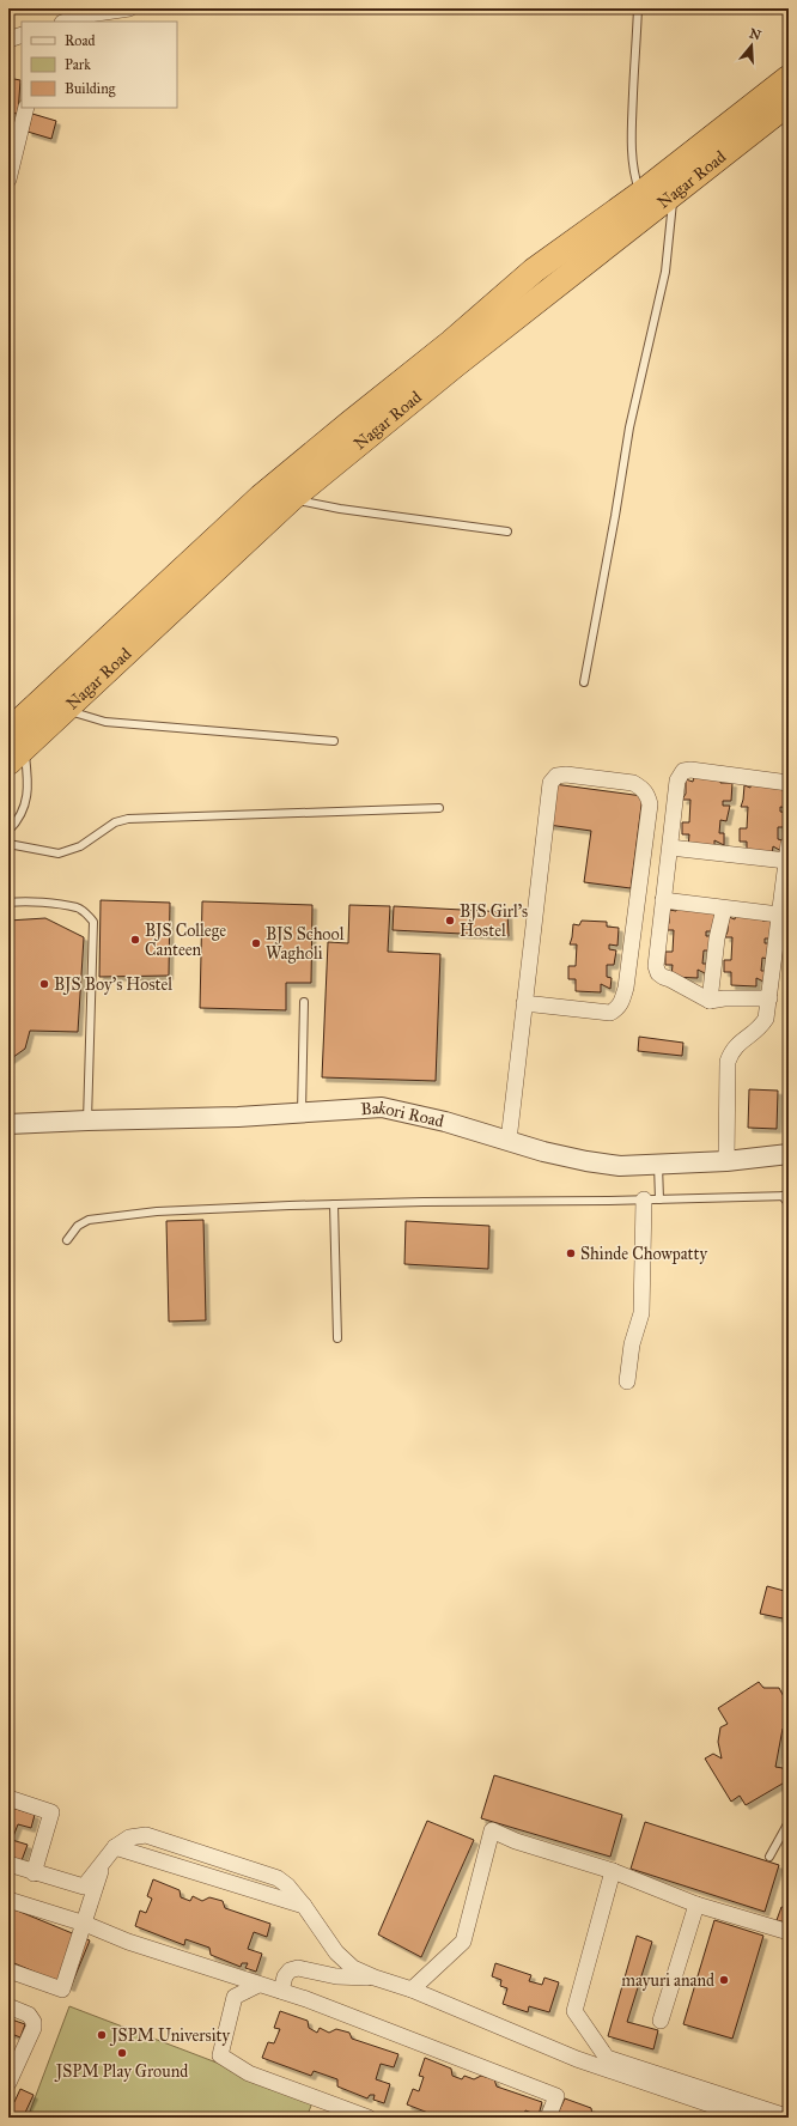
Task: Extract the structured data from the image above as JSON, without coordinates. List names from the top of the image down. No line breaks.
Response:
{"streets":{"highway":["Nagar Road"],"street":["Bakori Road"]},"places":["BJS Girl's Hostel","BJS College Canteen","BJS School Wagholi","BJS Boy's Hostel","Shinde Chowpatty","mayuri anand","JSPM University","JSPM Play Ground"],"legend":["Road","Park","Building"],"north":"top"}
